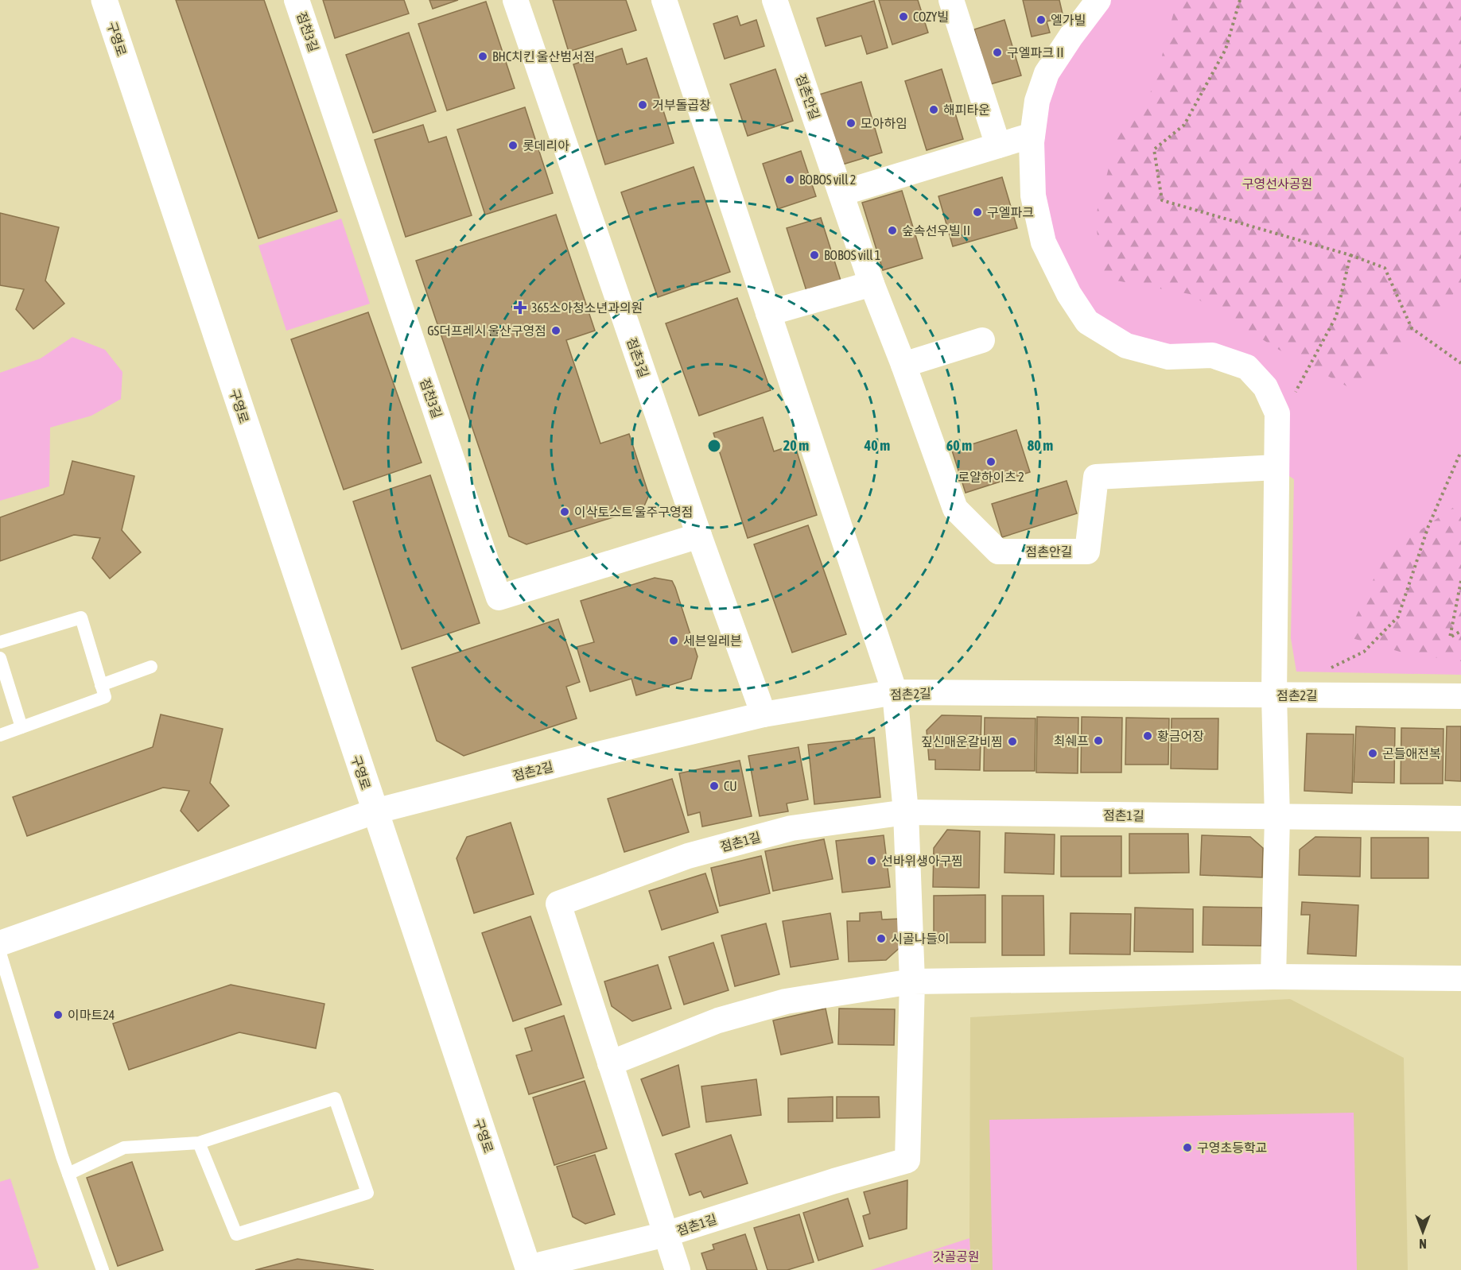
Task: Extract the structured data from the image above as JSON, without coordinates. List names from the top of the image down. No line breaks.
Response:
{"streets":{"main road":["구영로"],"street":["점천3길","점촌안길","점촌3길","점촌2길","점촌1길"]},"crossings":[["점천3길","점촌3길"],["구영로","점촌2길"],["구영로","점촌1길"],["점촌3길","점촌2길"]],"parks":["구영선사공원","갓골공원"],"places":{"other":["COZY빌","엘가빌","구엘파크Ⅱ","BHC치킨 울산범서점","거부돌곱창","해피타운","모아하임","롯데리아","BOBOS vill 2","구엘파크","숲속선우빌Ⅱ","BOBOS vill 1","GS더프레시 울산구영점","로얄하이츠 2","이삭토스트 울주구영점","세븐일레븐","황금어장","최쉐프","짚신매운갈비찜","곤들애전복","CU","선바위생아구찜","시골나들이","이마트24","구영초등학교"],"health":["365소아청소년과의원"]},"north":"bottom","rings":["20 m","40 m","60 m","80 m"]}
